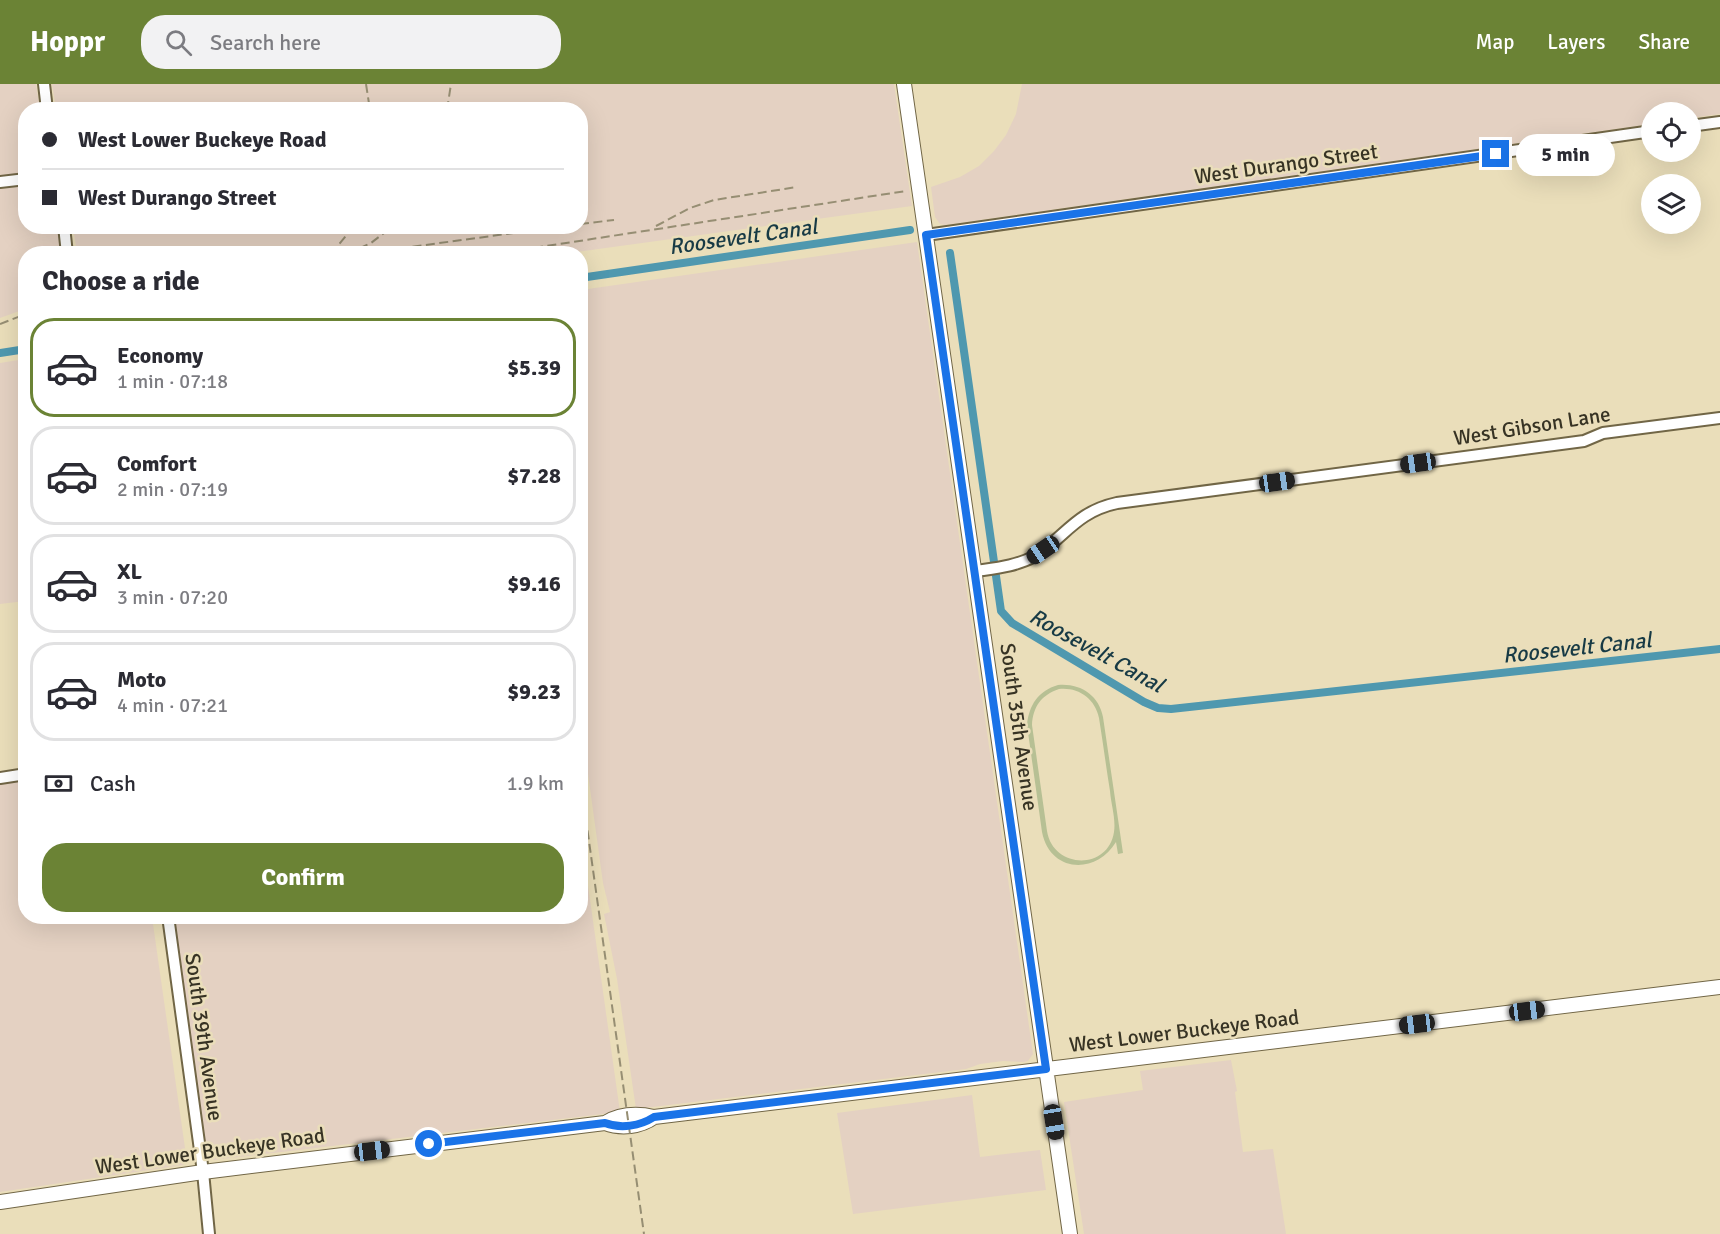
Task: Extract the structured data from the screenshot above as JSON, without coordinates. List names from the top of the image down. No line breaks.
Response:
{"streets":{"main road":["South 35th Avenue","West Lower Buckeye Road"],"street":["West Durango Street","West Gibson Lane","South 39th Avenue"]},"crossings":[["West Durango Street","South 35th Avenue"],["West Gibson Lane","South 35th Avenue"],["South 35th Avenue","West Lower Buckeye Road"],["West Lower Buckeye Road","South 39th Avenue"]],"water":["Roosevelt Canal"],"page":{"header":"Hoppr","search":"Search here","nav":["Map","Layers","Share"],"banner":["West Lower Buckeye Road","West Durango Street"],"bubble":"5 min","heading":"Choose a ride","list":[{"name":"Economy","note":"1 min · 07:18","value":"$5.39"},{"name":"Comfort","note":"2 min · 07:19","value":"$7.28"},{"name":"XL","note":"3 min · 07:20","value":"$9.16"},{"name":"Moto","note":"4 min · 07:21","value":"$9.23"}],"pay":["Cash","1.9 km"],"buttons":"Confirm"}}
